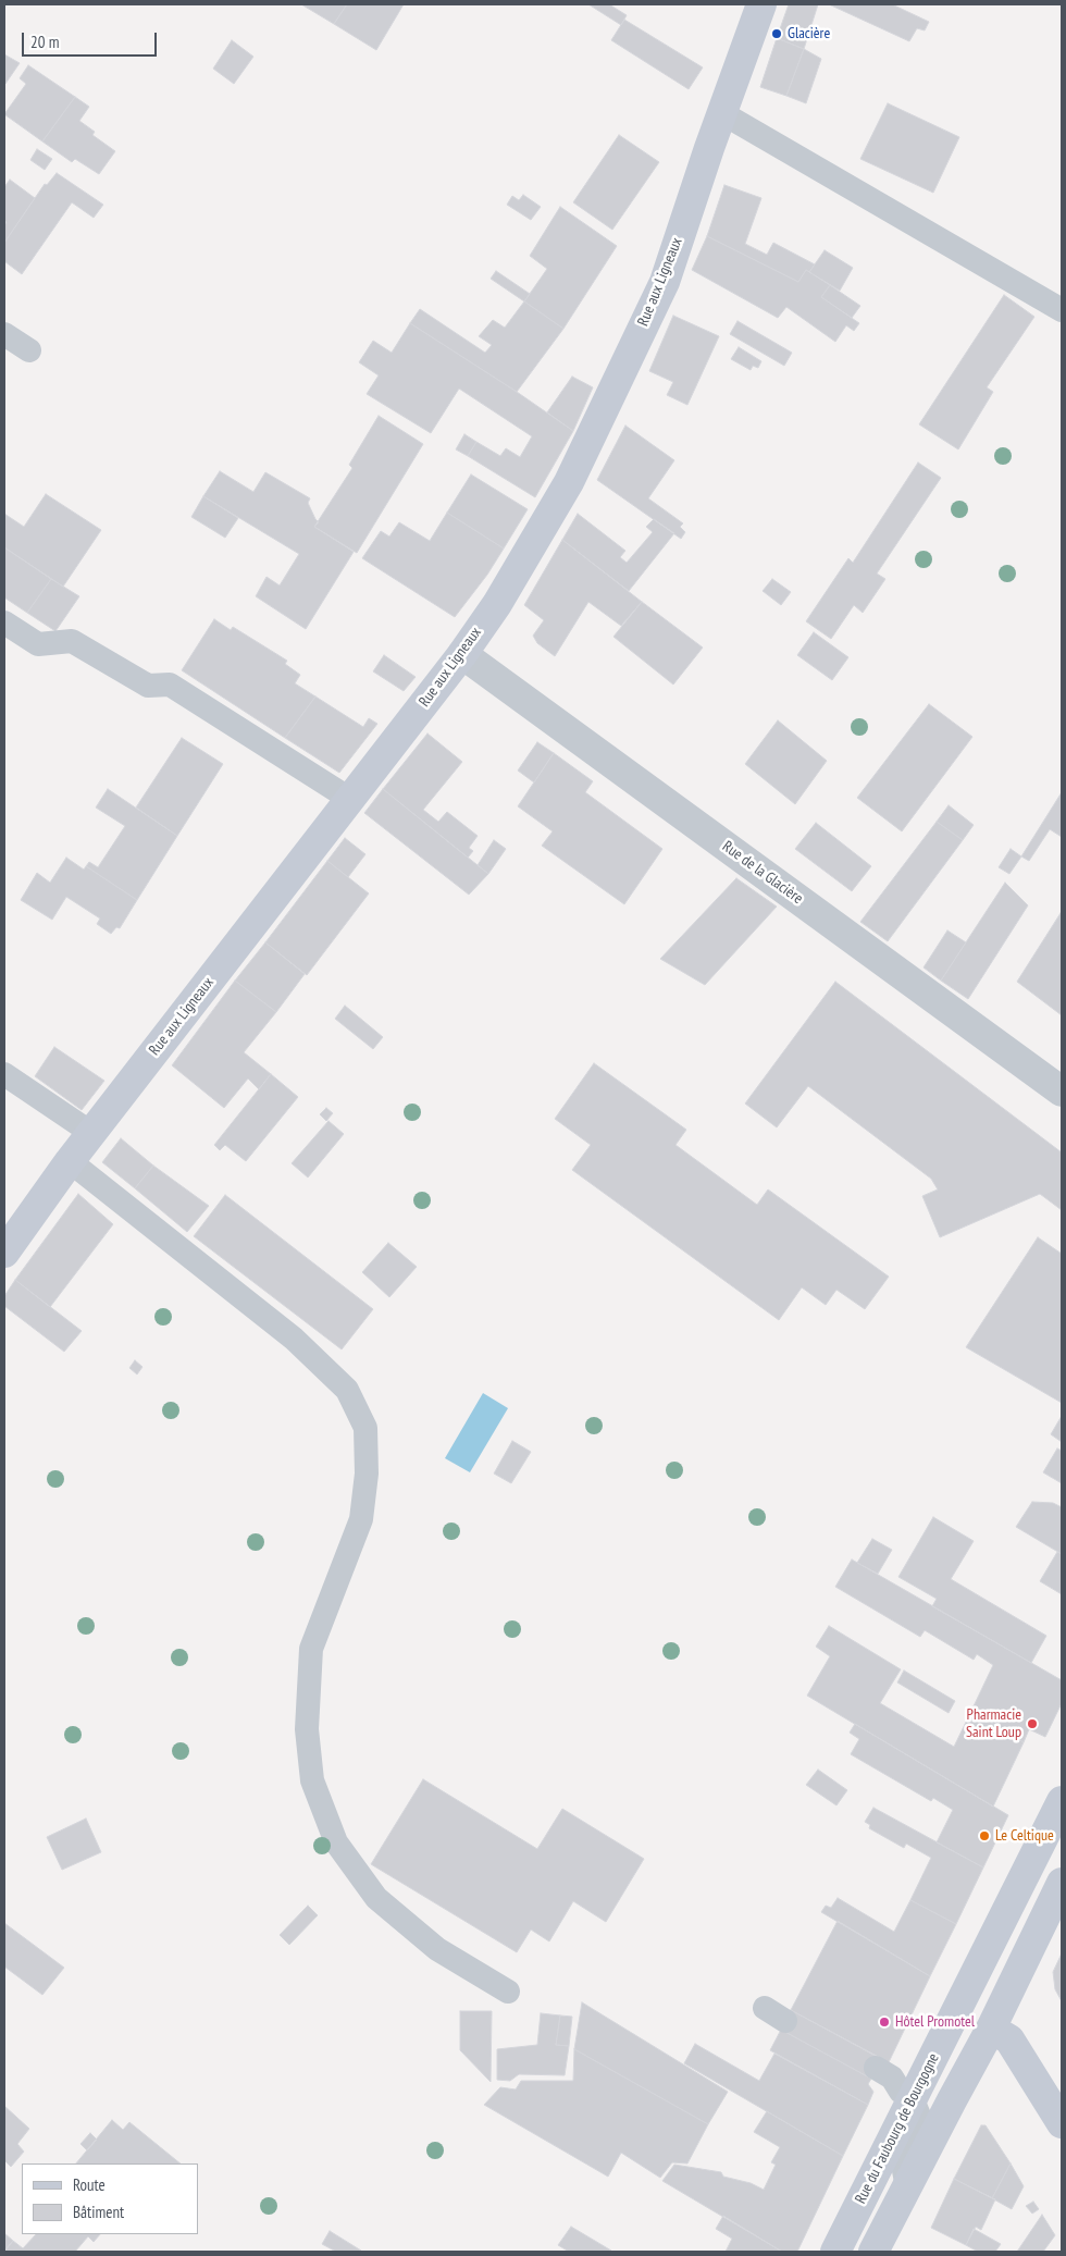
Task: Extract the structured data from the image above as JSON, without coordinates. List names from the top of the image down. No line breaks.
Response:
{"streets":{"street":["Rue aux Ligneaux","Rue de la Glacière","Rue du Faubourg de Bourgogne"]},"crossings":[["Rue aux Ligneaux","Rue de la Glacière"]],"places":["Glacière","Pharmacie Saint Loup","Le Celtique","Hôtel Promotel"],"legend":["Route","Bâtiment"],"scale_bar":"20 m"}
